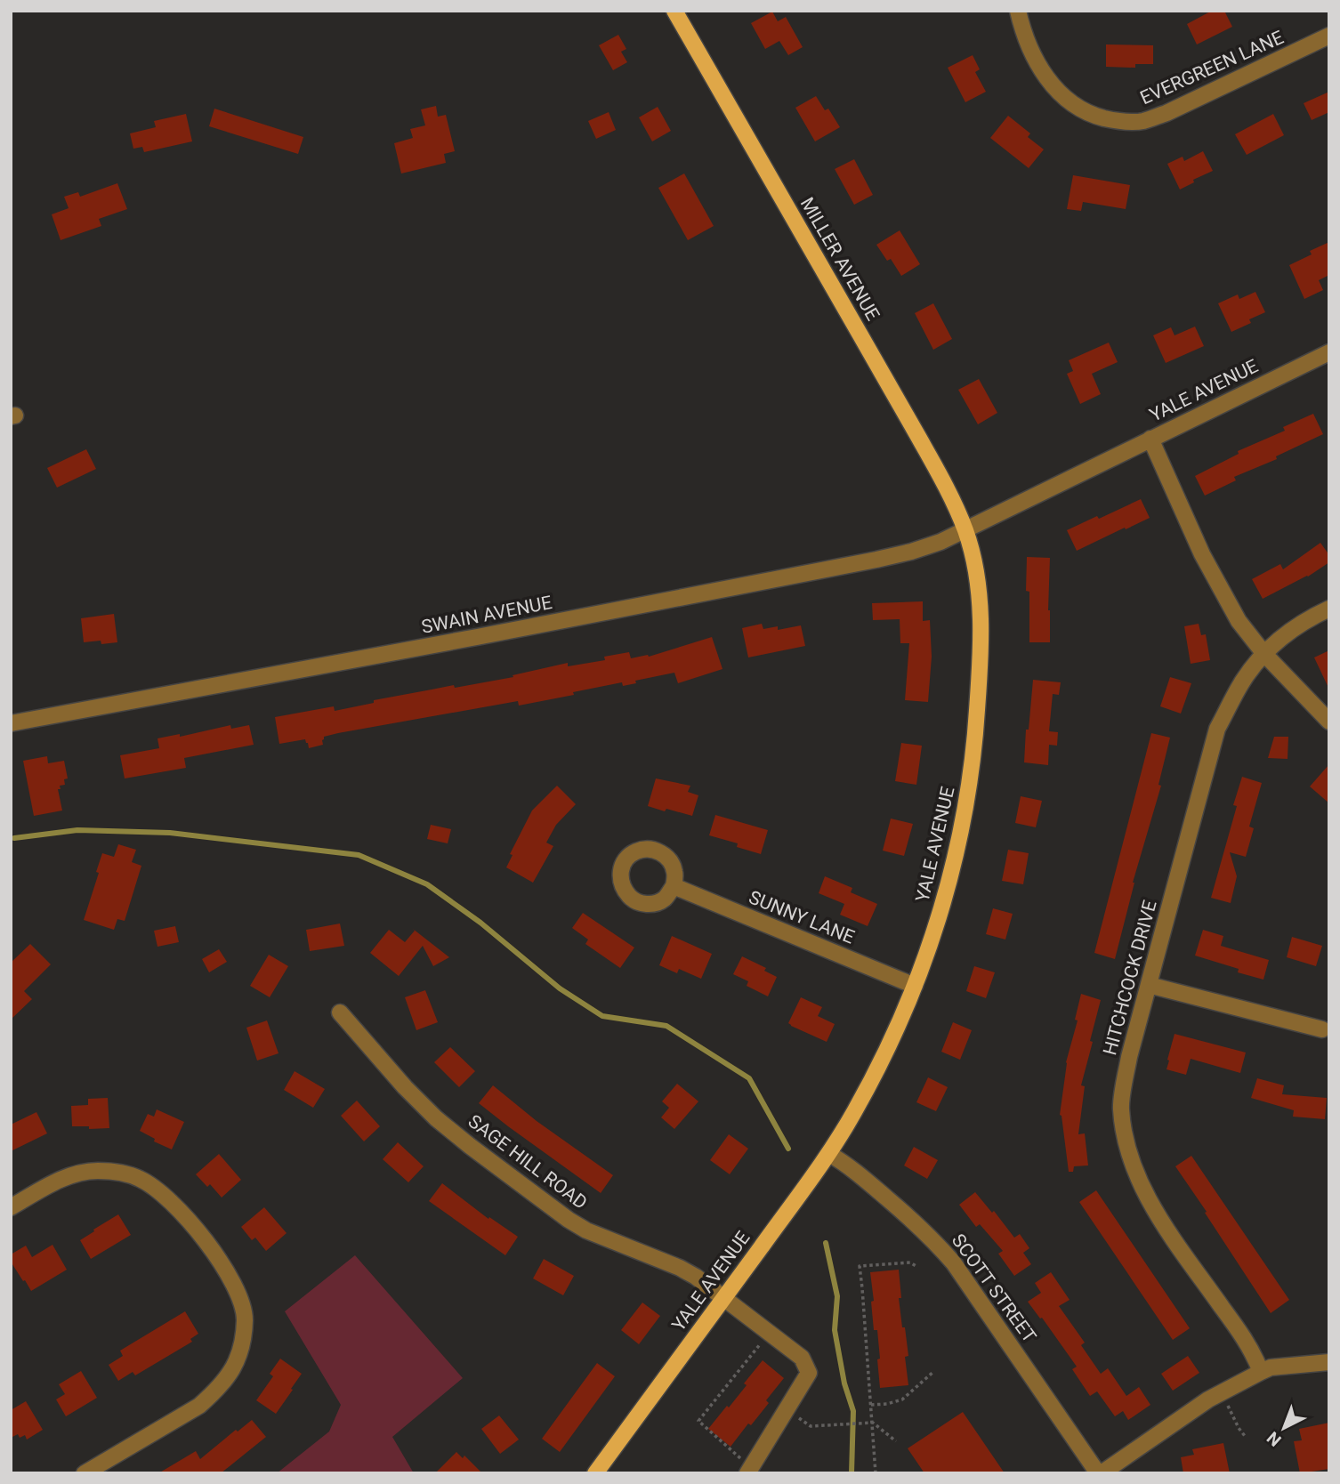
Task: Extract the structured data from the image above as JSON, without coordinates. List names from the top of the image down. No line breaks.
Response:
{"streets":{"main road":["MILLER AVENUE","YALE AVENUE"],"street":["EVERGREEN LANE","SWAIN AVENUE","SUNNY LANE","HITCHCOCK DRIVE","SAGE HILL ROAD","SCOTT STREET"]},"crossings":[["MILLER AVENUE","YALE AVENUE"],["MILLER AVENUE","SWAIN AVENUE"],["YALE AVENUE","SWAIN AVENUE"],["YALE AVENUE","SUNNY LANE"],["YALE AVENUE","SAGE HILL ROAD"],["YALE AVENUE","SCOTT STREET"]],"north":"bottom left"}
